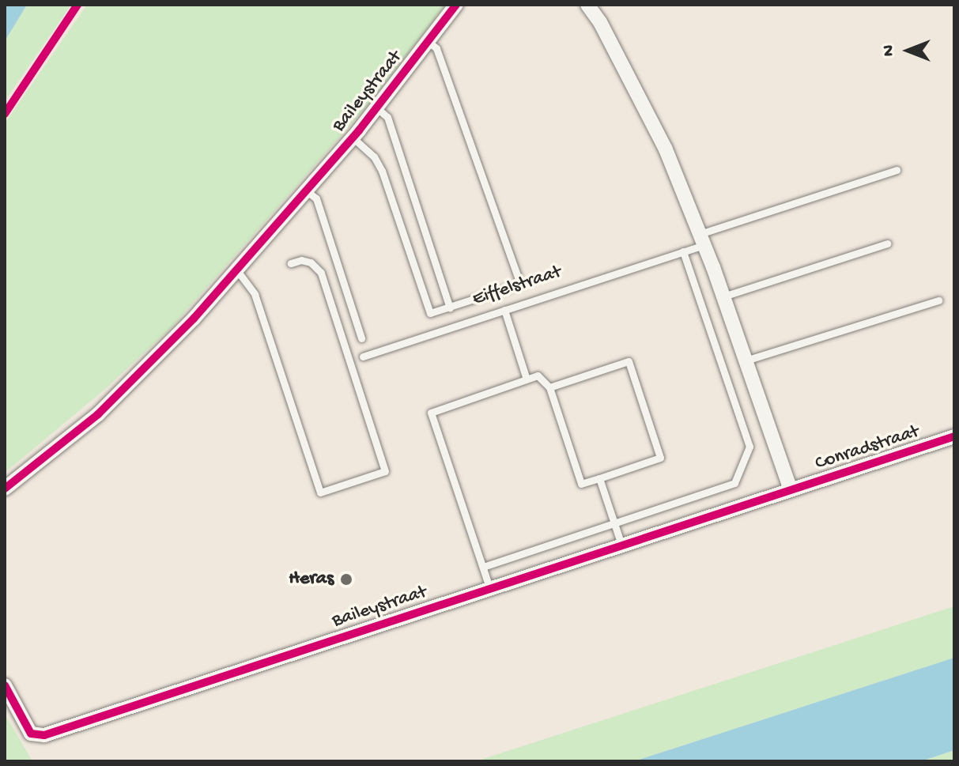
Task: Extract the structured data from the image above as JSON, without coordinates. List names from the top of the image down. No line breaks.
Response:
{"streets":{"street":["Baileystraat","Conradstraat"],"lane":["Eiffelstraat"]},"crossings":[["Baileystraat","Conradstraat"]],"places":["Heras"],"north":"left"}
